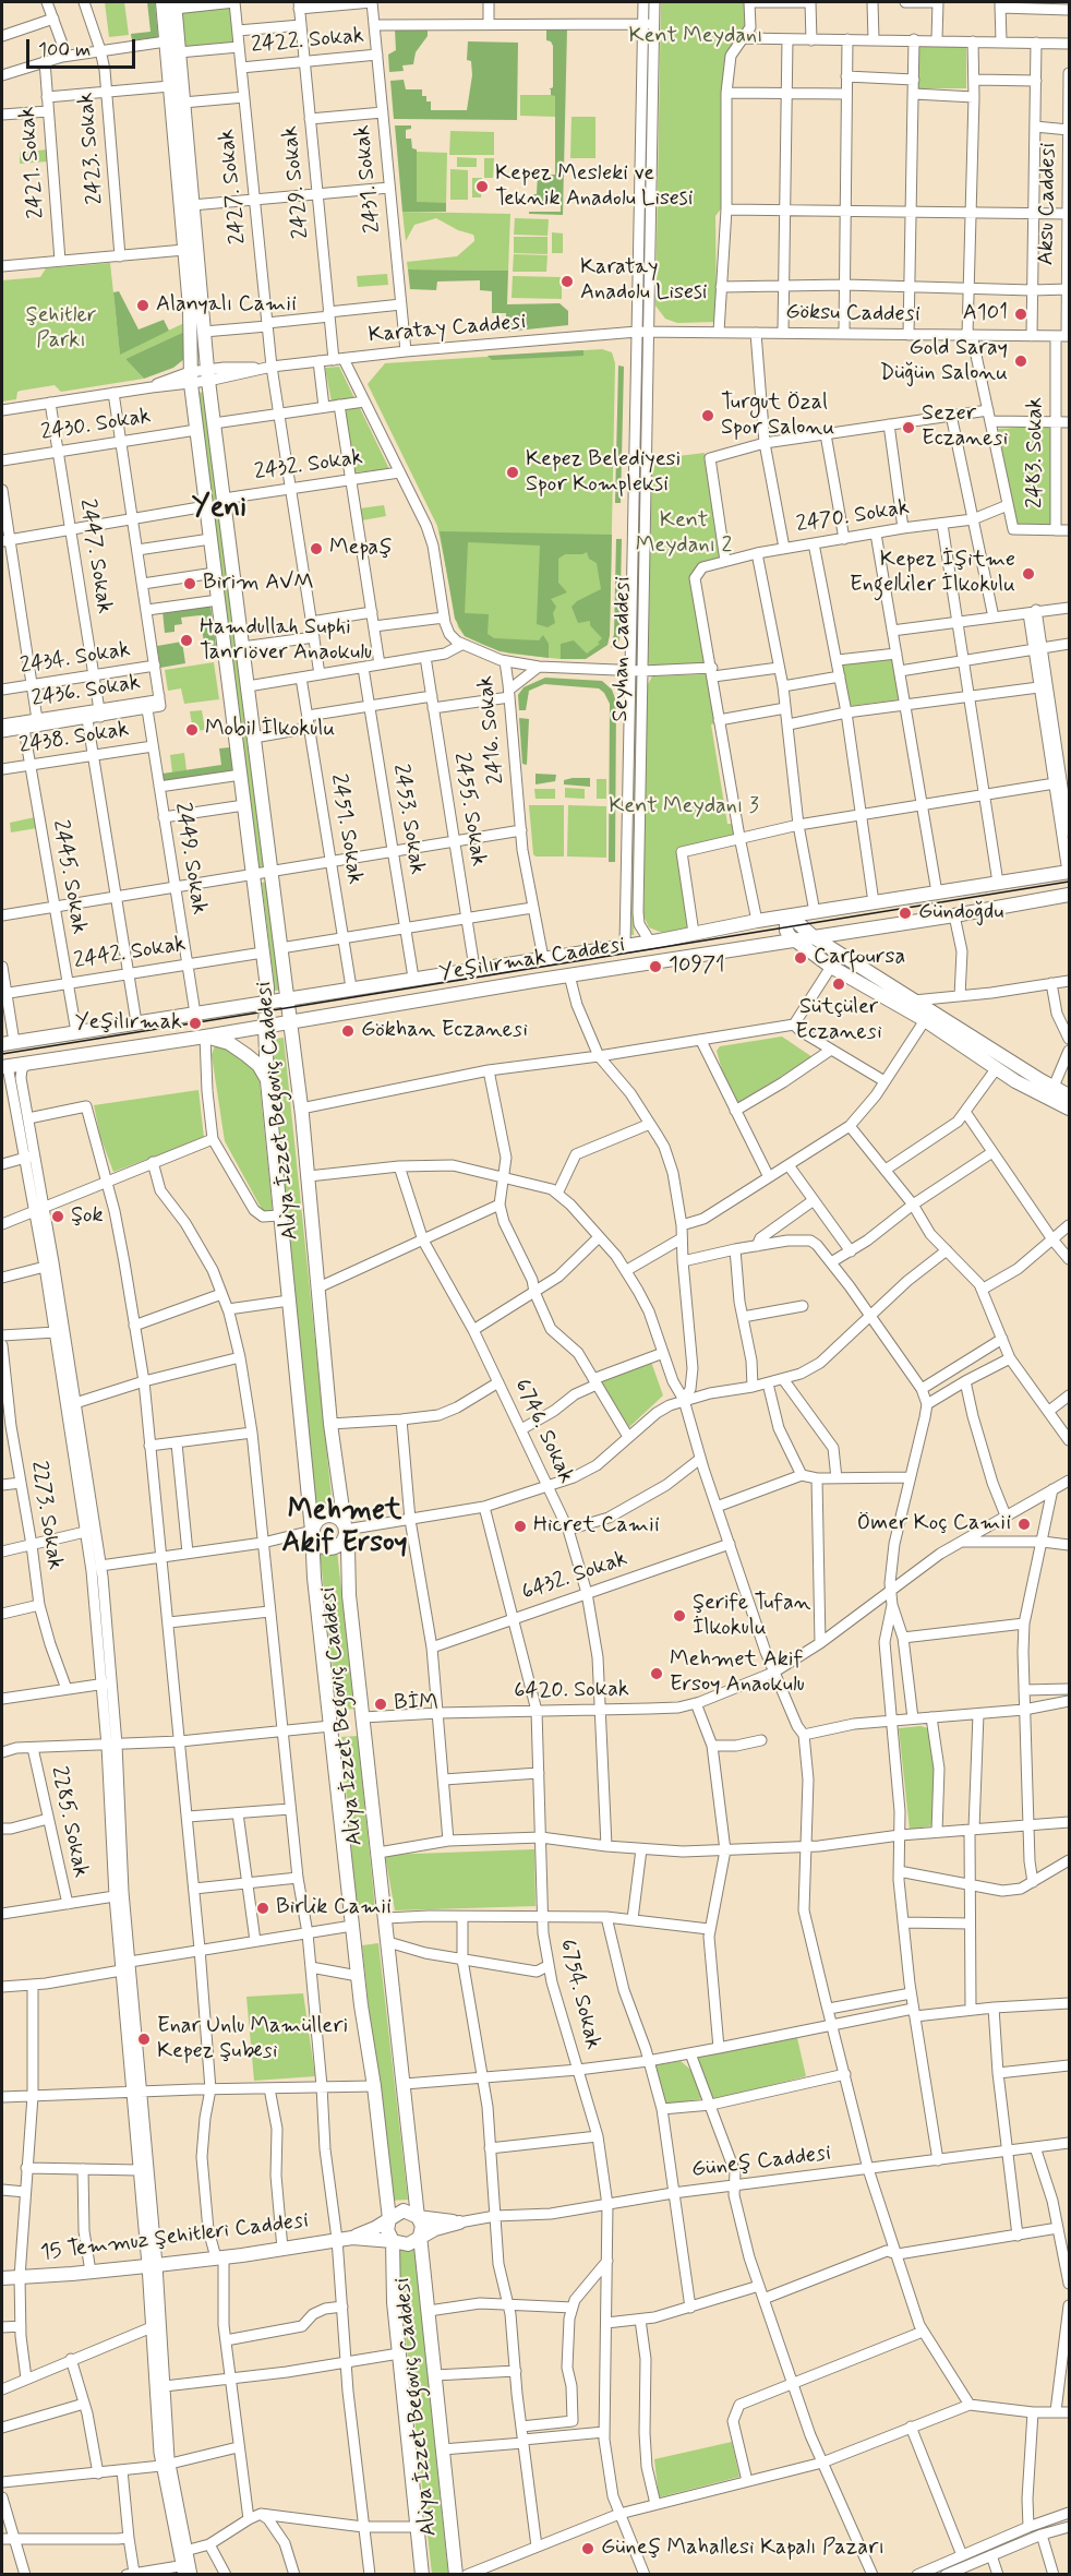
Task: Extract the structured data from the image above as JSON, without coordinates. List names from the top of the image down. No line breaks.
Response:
{"streets":{"main road":["Yeşilırmak Caddesi","Aliya İzzet Begoviç Caddesi","15 Temmuz Şehitleri Caddesi"],"street":["2422. Sokak","2423. Sokak","2421. Sokak","2431. Sokak","2429. Sokak","2427. Sokak","Aksu Caddesi","Göksu Caddesi","Karatay Caddesi","2430. Sokak","2483. Sokak","2432. Sokak","2470. Sokak","2447. Sokak","Seyhan Caddesi","2434. Sokak","2436. Sokak","2416. Sokak","2438. Sokak","2455. Sokak","2453. Sokak","2451. Sokak","2449. Sokak","2445. Sokak","2442. Sokak","6746. Sokak","2273. Sokak","6432. Sokak","6420. Sokak","2285. Sokak","6754. Sokak","Güneş Caddesi"]},"crossings":[["2422. Sokak","2431. Sokak"],["2422. Sokak","2429. Sokak"],["2422. Sokak","2427. Sokak"],["2422. Sokak","Aliya İzzet Begoviç Caddesi"],["2431. Sokak","Karatay Caddesi"],["2429. Sokak","Karatay Caddesi"],["2427. Sokak","Karatay Caddesi"],["Aksu Caddesi","Göksu Caddesi"],["Göksu Caddesi","Karatay Caddesi"],["Göksu Caddesi","2483. Sokak"],["Göksu Caddesi","Seyhan Caddesi"],["Karatay Caddesi","2447. Sokak"],["Karatay Caddesi","Seyhan Caddesi"],["Karatay Caddesi","Aliya İzzet Begoviç Caddesi"],["2430. Sokak","2447. Sokak"],["2430. Sokak","Aliya İzzet Begoviç Caddesi"],["2432. Sokak","Aliya İzzet Begoviç Caddesi"],["2447. Sokak","2434. Sokak"],["2447. Sokak","2436. Sokak"],["Seyhan Caddesi","Yeşilırmak Caddesi"],["2436. Sokak","2449. Sokak"],["2436. Sokak","2445. Sokak"],["2416. Sokak","Yeşilırmak Caddesi"],["2438. Sokak","2449. Sokak"],["2438. Sokak","2445. Sokak"],["2455. Sokak","Yeşilırmak Caddesi"],["2453. Sokak","Yeşilırmak Caddesi"],["2451. Sokak","Yeşilırmak Caddesi"],["2449. Sokak","2442. Sokak"],["2449. Sokak","Yeşilırmak Caddesi"],["2445. Sokak","2442. Sokak"],["2445. Sokak","Yeşilırmak Caddesi"],["2442. Sokak","Aliya İzzet Begoviç Caddesi"],["Yeşilırmak Caddesi","Aliya İzzet Begoviç Caddesi"],["Aliya İzzet Begoviç Caddesi","6420. Sokak"],["6746. Sokak","6432. Sokak"],["6746. Sokak","6420. Sokak"],["6432. Sokak","6754. Sokak"],["6420. Sokak","6754. Sokak"],["6754. Sokak","Güneş Caddesi"]],"districts":["Yeni","Mehmet Akif Ersoy"],"parks":["Kent Meydanı","Şehitler Parkı","Kent Meydanı 2","Kent Meydanı 3"],"places":["Kepez Mesleki ve Teknik Anadolu Lisesi","Karatay Anadolu Lisesi","Alanyalı Camii","A101","Gold Saray Düğün Salonu","Turgut Özal Spor Salonu","Sezer Eczanesi","Kepez Belediyesi Spor Kompleksi","Mepaş","Kepez İşitme Engelliler İlkokulu","Birim AVM","Hamdullah Suphi Tanrıöver Anaokulu","Mobil İlkokulu","Gündoğdu","Carfoursa","10971","Sütçüler Eczanesi","Yeşilırmak","Gökhan Eczanesi","Şok","Ömer Koç Camii","Hicret Camii","Şerife Tufan İlkokulu","Mehmet Akif Ersoy Anaokulu","BİM","Birlik Camii","Enar Unlu Mamülleri Kepez Şubesi","Güneş Mahallesi Kapalı Pazarı"],"scale_bar":"100 m"}
